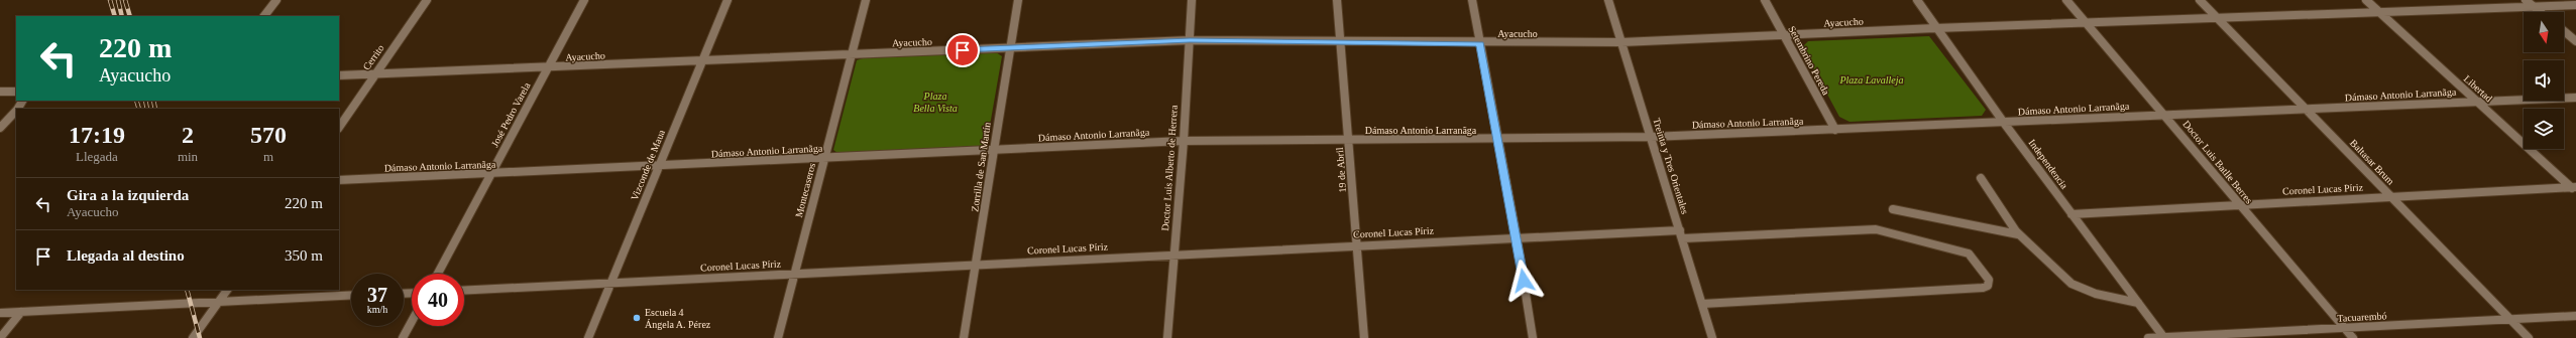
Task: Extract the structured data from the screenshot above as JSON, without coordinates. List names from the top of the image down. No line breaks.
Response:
{"streets":{"street":["Ayacucho","Cerrito","Setembrino Pereda","Libertad","Dámaso Antonio Larranãga","José Pedro Varela","Doctor Luis Batlle Berres","Baltasar Brum","Independencia","Vizconde de Maua","Treinta y Tres Orientales","Zorrilla de San Martín","Doctor Luis Alberto de Herrera","19 de Abril","Coronel Lucas Píriz","Montecaseros","Tacuarembó"]},"crossings":[["Ayacucho","Cerrito"],["Ayacucho","Setembrino Pereda"],["Ayacucho","Libertad"],["Ayacucho","José Pedro Varela"],["Ayacucho","Doctor Luis Batlle Berres"],["Ayacucho","Baltasar Brum"],["Ayacucho","Independencia"],["Ayacucho","Vizconde de Maua"],["Ayacucho","Treinta y Tres Orientales"],["Ayacucho","Zorrilla de San Martín"],["Ayacucho","Doctor Luis Alberto de Herrera"],["Ayacucho","19 de Abril"],["Ayacucho","Montecaseros"],["Setembrino Pereda","Dámaso Antonio Larranãga"],["Libertad","Dámaso Antonio Larranãga"],["Libertad","Coronel Lucas Píriz"],["Dámaso Antonio Larranãga","José Pedro Varela"],["Dámaso Antonio Larranãga","Doctor Luis Batlle Berres"],["Dámaso Antonio Larranãga","Baltasar Brum"],["Dámaso Antonio Larranãga","Independencia"],["Dámaso Antonio Larranãga","Vizconde de Maua"],["Dámaso Antonio Larranãga","Treinta y Tres Orientales"],["Dámaso Antonio Larranãga","Zorrilla de San Martín"],["Dámaso Antonio Larranãga","Doctor Luis Alberto de Herrera"],["Dámaso Antonio Larranãga","19 de Abril"],["Dámaso Antonio Larranãga","Montecaseros"],["Doctor Luis Batlle Berres","Coronel Lucas Píriz"],["Doctor Luis Batlle Berres","Tacuarembó"],["Baltasar Brum","Coronel Lucas Píriz"],["Baltasar Brum","Tacuarembó"],["Independencia","Coronel Lucas Píriz"],["Independencia","Tacuarembó"],["Vizconde de Maua","Coronel Lucas Píriz"],["Treinta y Tres Orientales","Coronel Lucas Píriz"],["Zorrilla de San Martín","Coronel Lucas Píriz"],["Doctor Luis Alberto de Herrera","Coronel Lucas Píriz"],["19 de Abril","Coronel Lucas Píriz"],["Coronel Lucas Píriz","Montecaseros"]],"parks":["Plaza Lavalleja","Plaza Bella Vista"],"places":["Escuela 4 Ángela A. Pérez"],"north":"bottom","page":{"turn":["220 m","Ayacucho"],"eta":["17:19","Llegada","2","min","570","m"],"list":[{"name":"Gira a la izquierda","note":"Ayacucho","value":"220 m"},{"name":"Llegada al destino","value":"350 m"}],"speed":"37 km/h","limit":"40"}}
